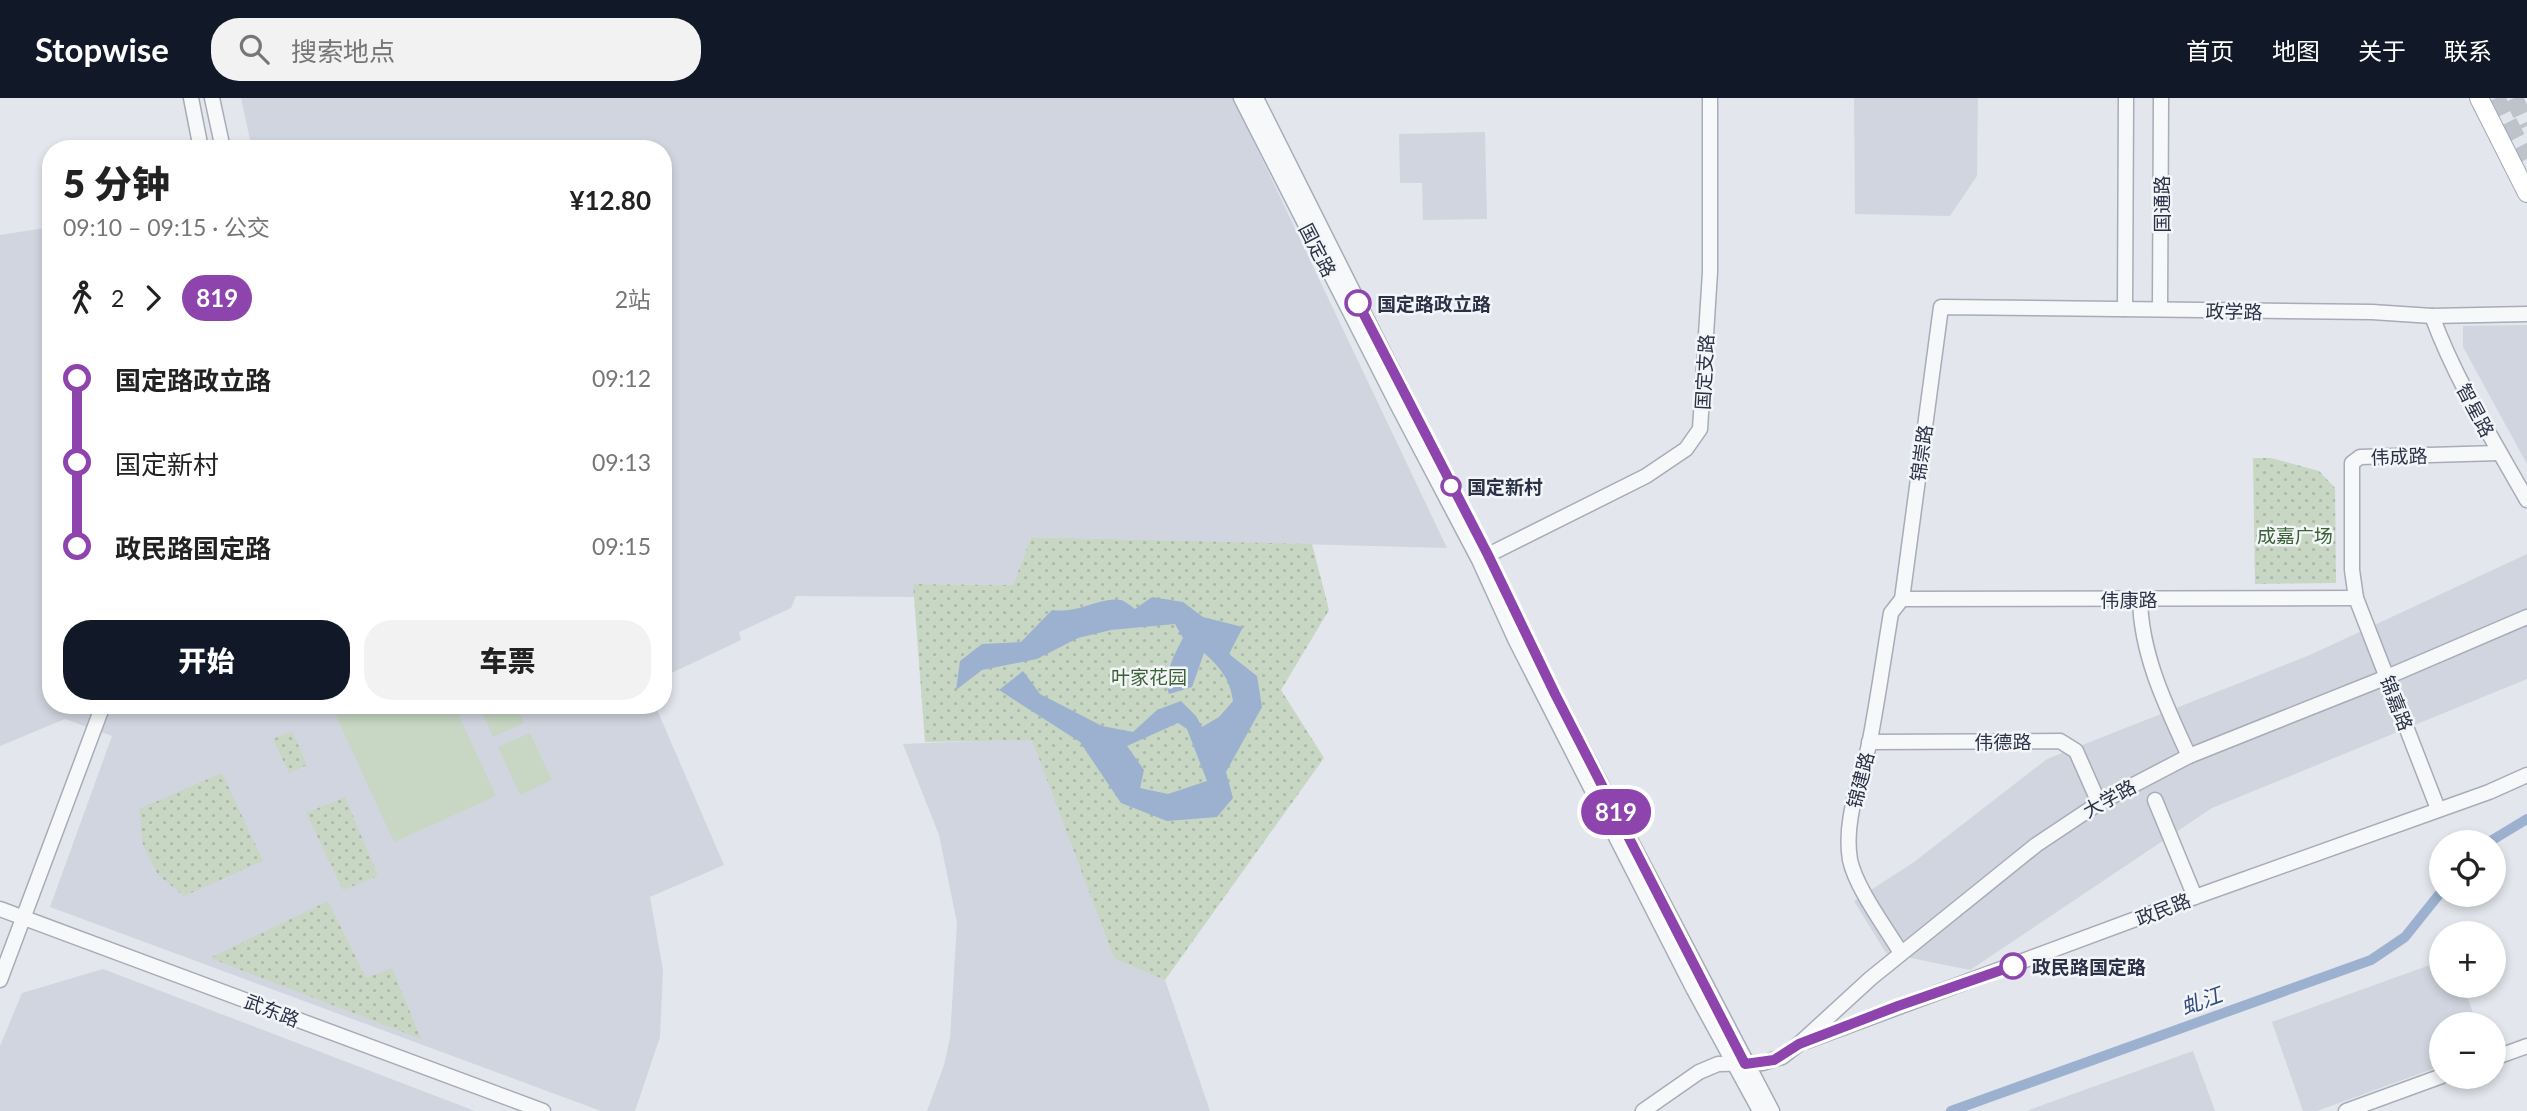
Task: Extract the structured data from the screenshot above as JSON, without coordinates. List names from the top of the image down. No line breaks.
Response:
{"streets":{"street":["国通路","国定路","政学路","国定支路","智星路","锦崇路","伟成路","伟康路","锦嘉路","伟德路","锦建路","大学路","政民路","武东路"]},"crossings":[["国通路","政学路"],["国定路","国定支路"],["国定路","大学路"],["政学路","智星路"],["政学路","锦崇路"],["智星路","伟成路"],["锦崇路","伟康路"],["锦崇路","锦建路"],["伟成路","伟康路"],["伟成路","锦嘉路"],["伟康路","锦嘉路"],["伟康路","锦建路"],["锦嘉路","大学路"],["锦嘉路","政民路"],["伟德路","锦建路"],["伟德路","大学路"],["锦建路","大学路"],["大学路","政民路"]],"water":["虬江"],"parks":["成嘉广场","叶家花园"],"places":["国定路政立路","国定新村","政民路国定路"],"lines":["bus line 819"],"page":{"header":"Stopwise","search":"搜索地点","nav":["首页","地图","关于","联系"],"on_map":"819","heading":["5 分钟","09:10 – 09:15 · 公交","¥12.80"],"legs":["2","819","2站"],"list":[{"name":"国定路政立路","value":"09:12"},{"name":"国定新村","value":"09:13"},{"name":"政民路国定路","value":"09:15"}],"buttons":["开始","车票"],"map_buttons":["+","−"]}}
